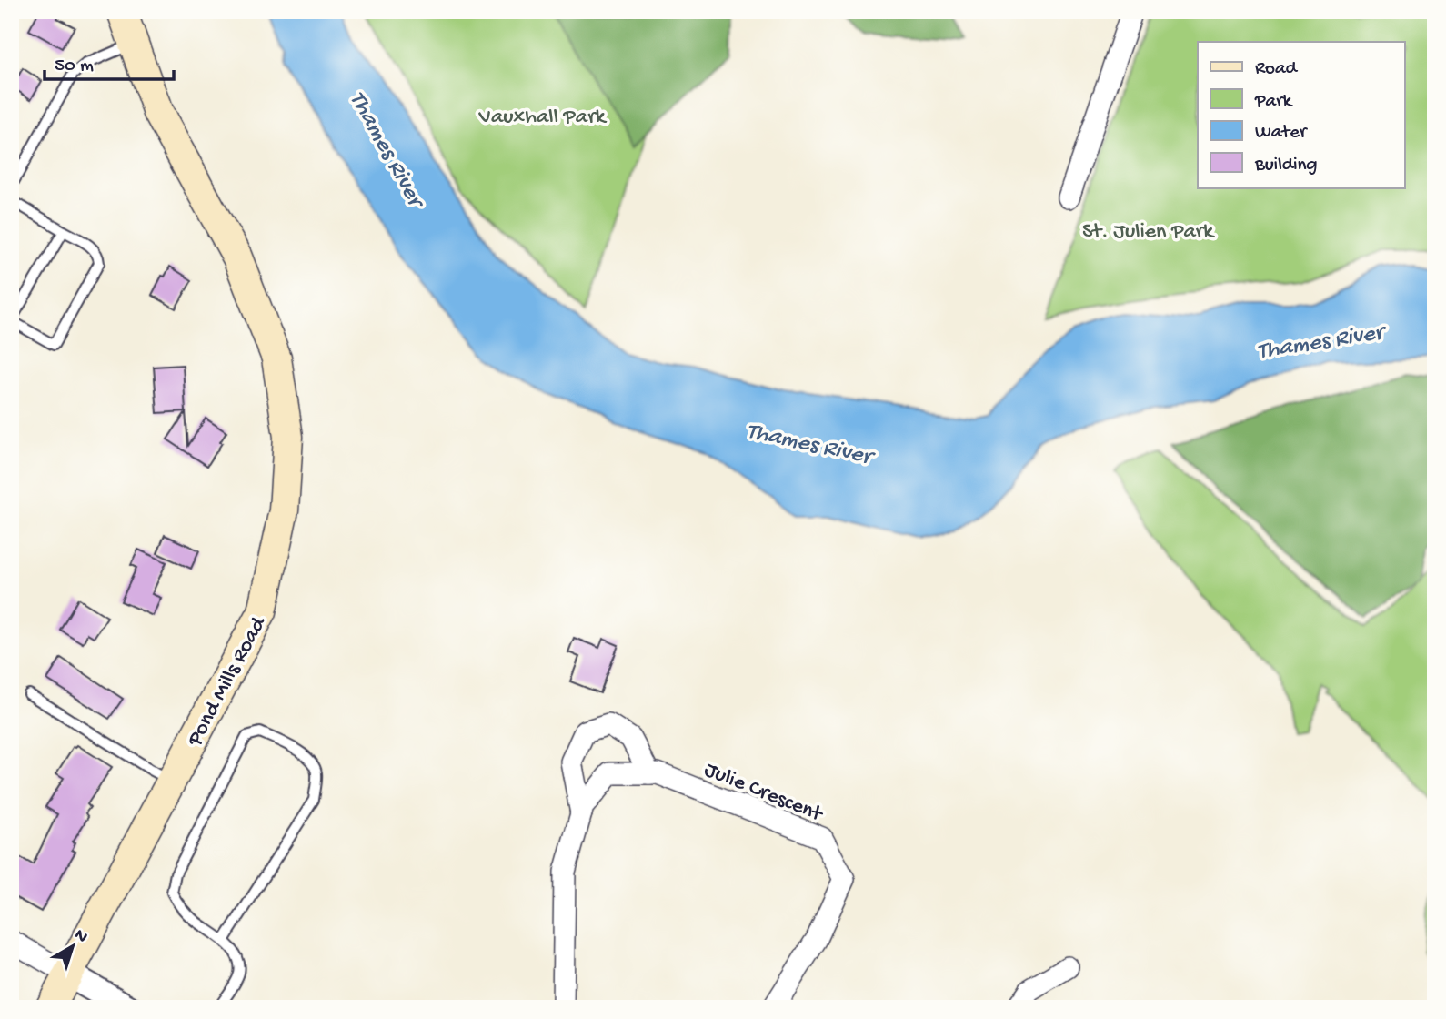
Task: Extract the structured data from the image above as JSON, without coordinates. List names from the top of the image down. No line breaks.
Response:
{"streets":{"main road":["Pond Mills Road"],"street":["Julie Crescent"]},"water":["Thames River"],"parks":["Vauxhall Park","St. Julien Park"],"legend":["Road","Park","Water","Building"],"scale_bar":"50 m","north":"top right"}
